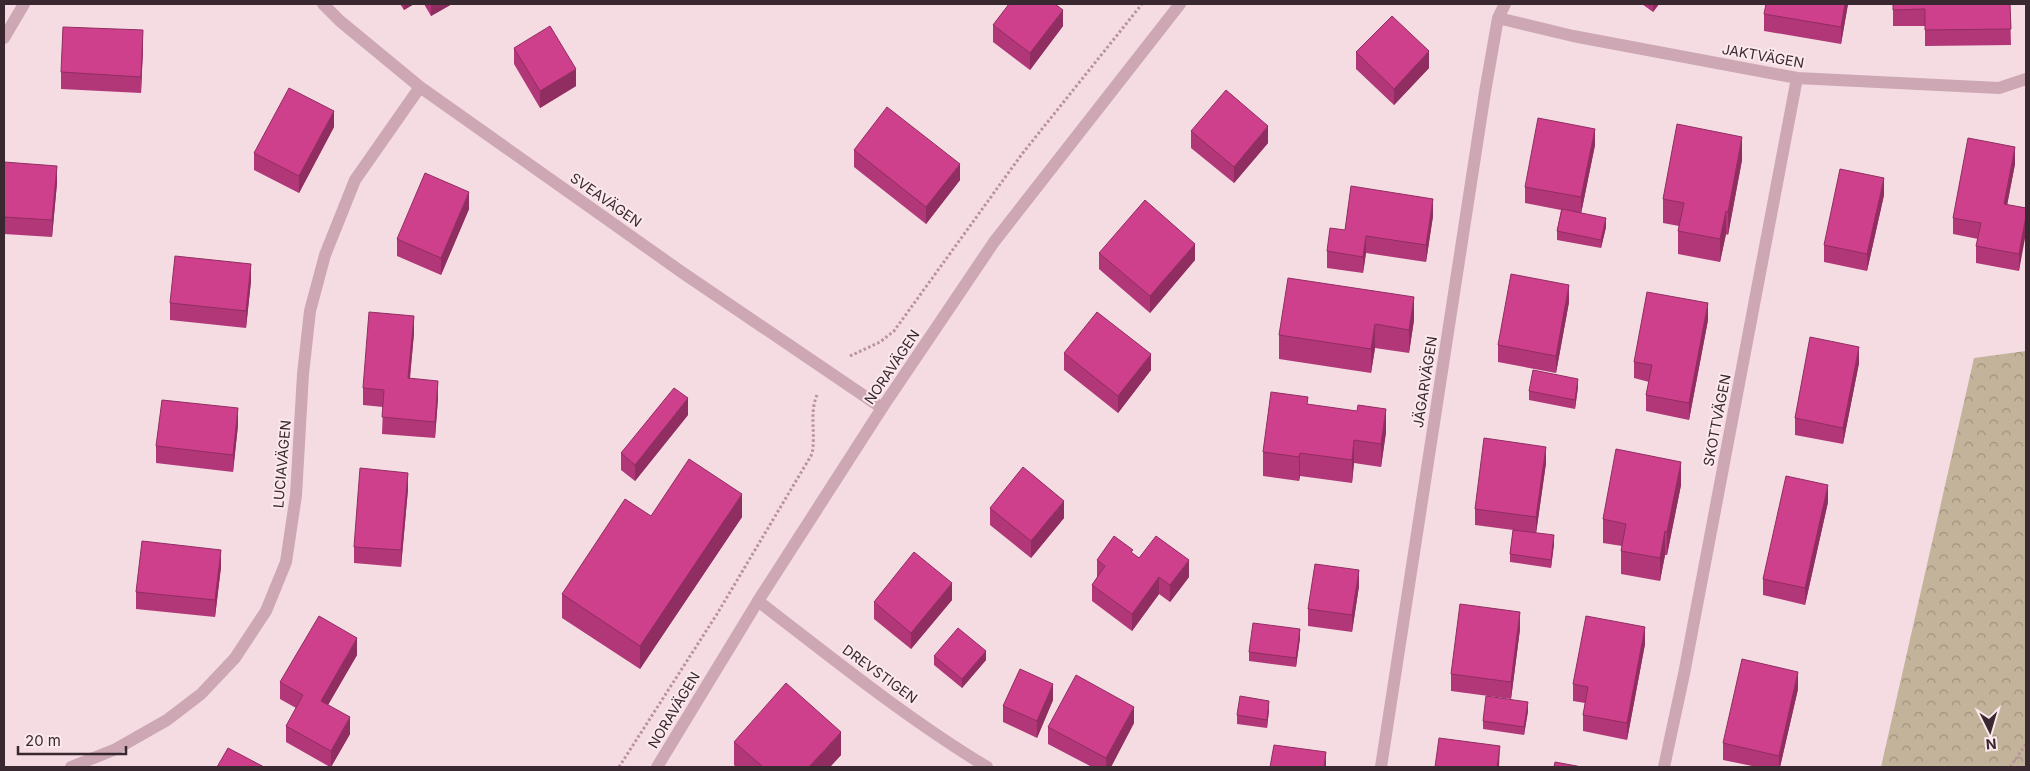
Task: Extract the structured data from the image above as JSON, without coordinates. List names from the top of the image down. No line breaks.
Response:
{"streets":{"street":["JAKTVÄGEN","SVEAVÄGEN","NORAVÄGEN","JÄGARVÄGEN","SKOTTVÄGEN","LUCIAVÄGEN","DREVSTIGEN"]},"crossings":[["JAKTVÄGEN","JÄGARVÄGEN"],["JAKTVÄGEN","SKOTTVÄGEN"],["SVEAVÄGEN","NORAVÄGEN"],["SVEAVÄGEN","LUCIAVÄGEN"],["NORAVÄGEN","DREVSTIGEN"]],"scale_bar":"20 m","north":"bottom"}
